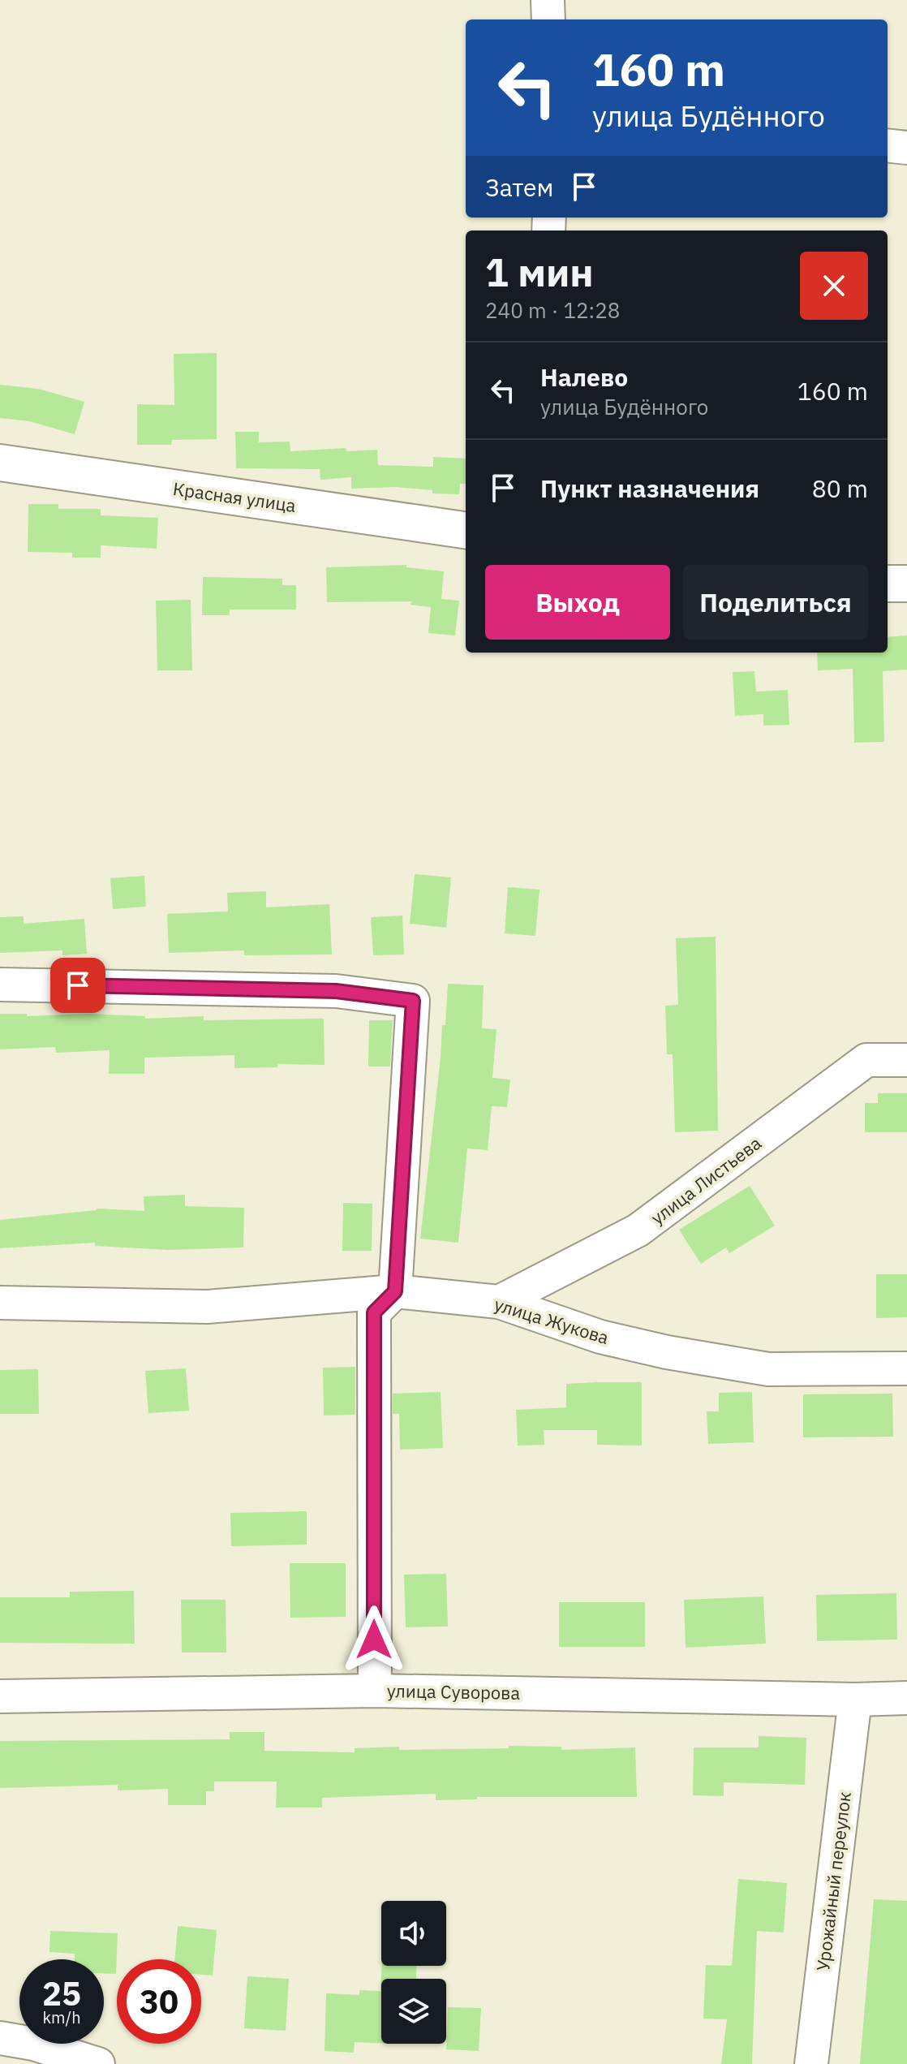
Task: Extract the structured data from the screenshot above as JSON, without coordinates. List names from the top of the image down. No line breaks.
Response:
{"streets":{"main road":["Красная улица"],"street":["улица Листьева","улица Жукова","улица Суворова","Урожайный переулок"]},"crossings":[["улица Листьева","улица Жукова"],["улица Суворова","Урожайный переулок"]],"page":{"turn":["160 m","улица Будённого"],"then":"Затем","heading":["1 мин","240 m · 12:28"],"list":[{"name":"Налево","note":"улица Будённого","value":"160 m"},{"name":"Пункт назначения","value":"80 m"}],"buttons":["Выход","Поделиться"],"speed":"25 km/h","limit":"30"}}
